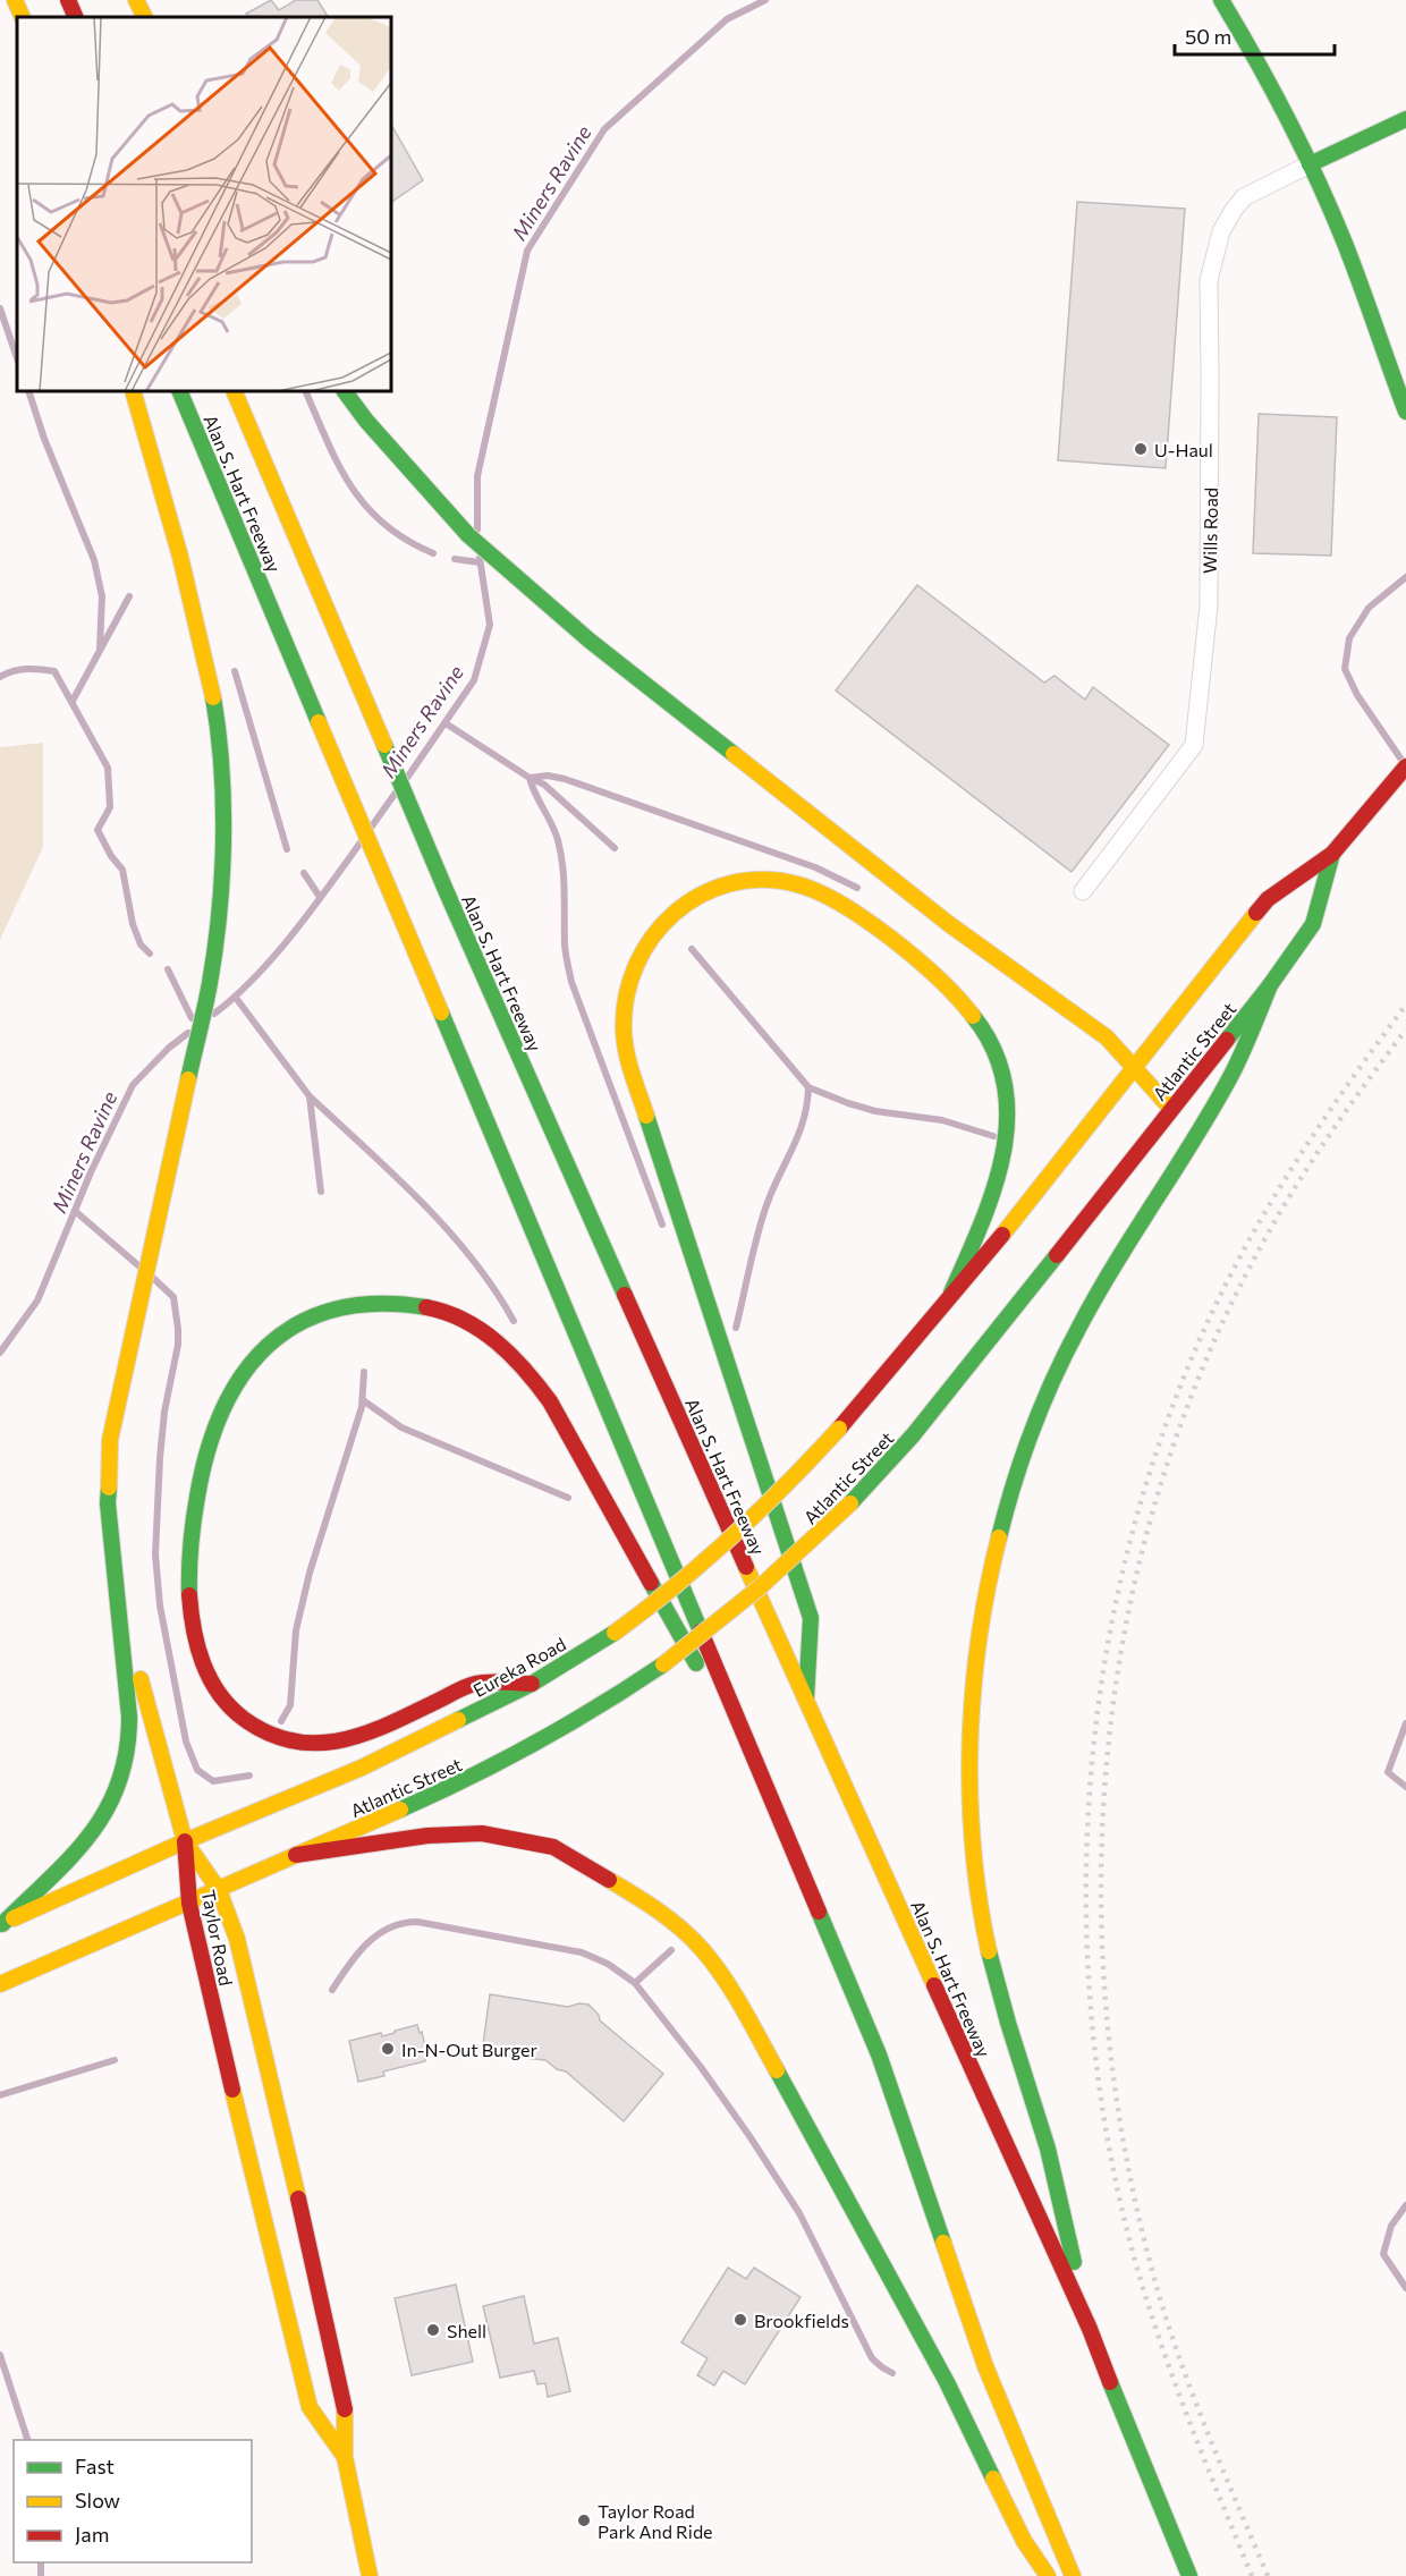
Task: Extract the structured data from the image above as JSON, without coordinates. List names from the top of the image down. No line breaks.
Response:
{"streets":{"main road":["Alan S. Hart Freeway","Wills Road","Atlantic Street","Eureka Road","Taylor Road"]},"crossings":[["Atlantic Street","Eureka Road"],["Atlantic Street","Taylor Road"],["Eureka Road","Taylor Road"]],"water":["Miners Ravine"],"places":["U-Haul","In-N-Out Burger","Brookfields","Shell","Taylor Road Park And Ride"],"legend":["Fast","Slow","Jam"],"scale_bar":"50 m"}
